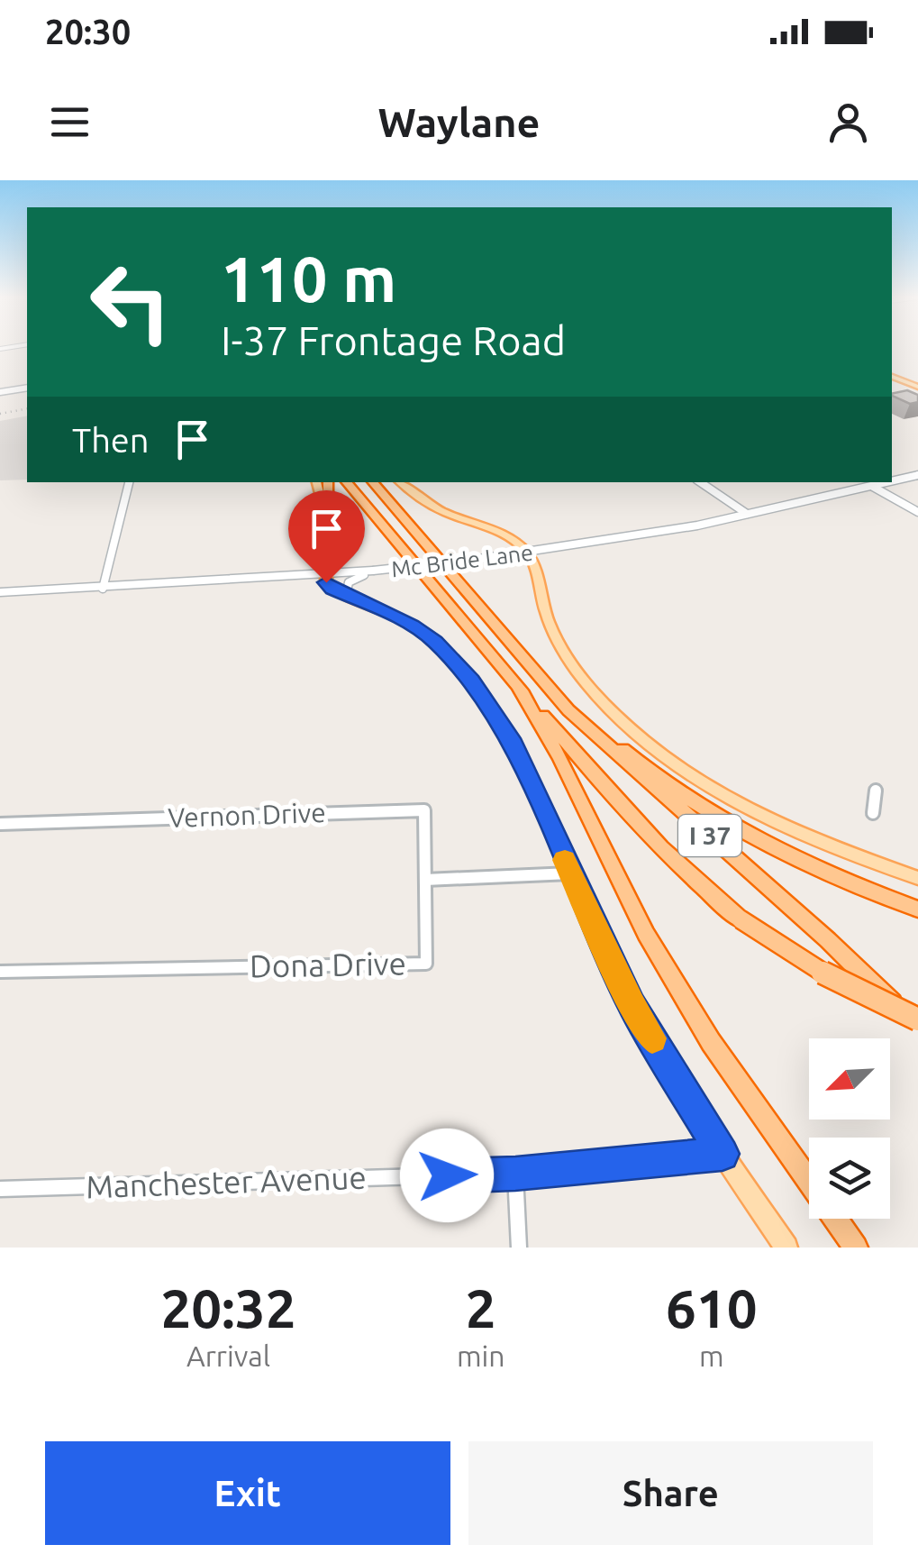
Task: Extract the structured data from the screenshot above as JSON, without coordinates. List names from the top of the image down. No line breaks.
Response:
{"streets":{"highway":["I 37"],"street":["Mc Bride Lane","Vernon Drive","Dona Drive","Manchester Avenue"]},"crossings":[["Vernon Drive","Dona Drive"]],"north":"bottom left","page":{"status":"20:30","header":"Waylane","turn":["110 m","I-37 Frontage Road"],"then":"Then","eta":["20:32","Arrival","2","min","610","m"],"buttons":["Exit","Share"]}}
